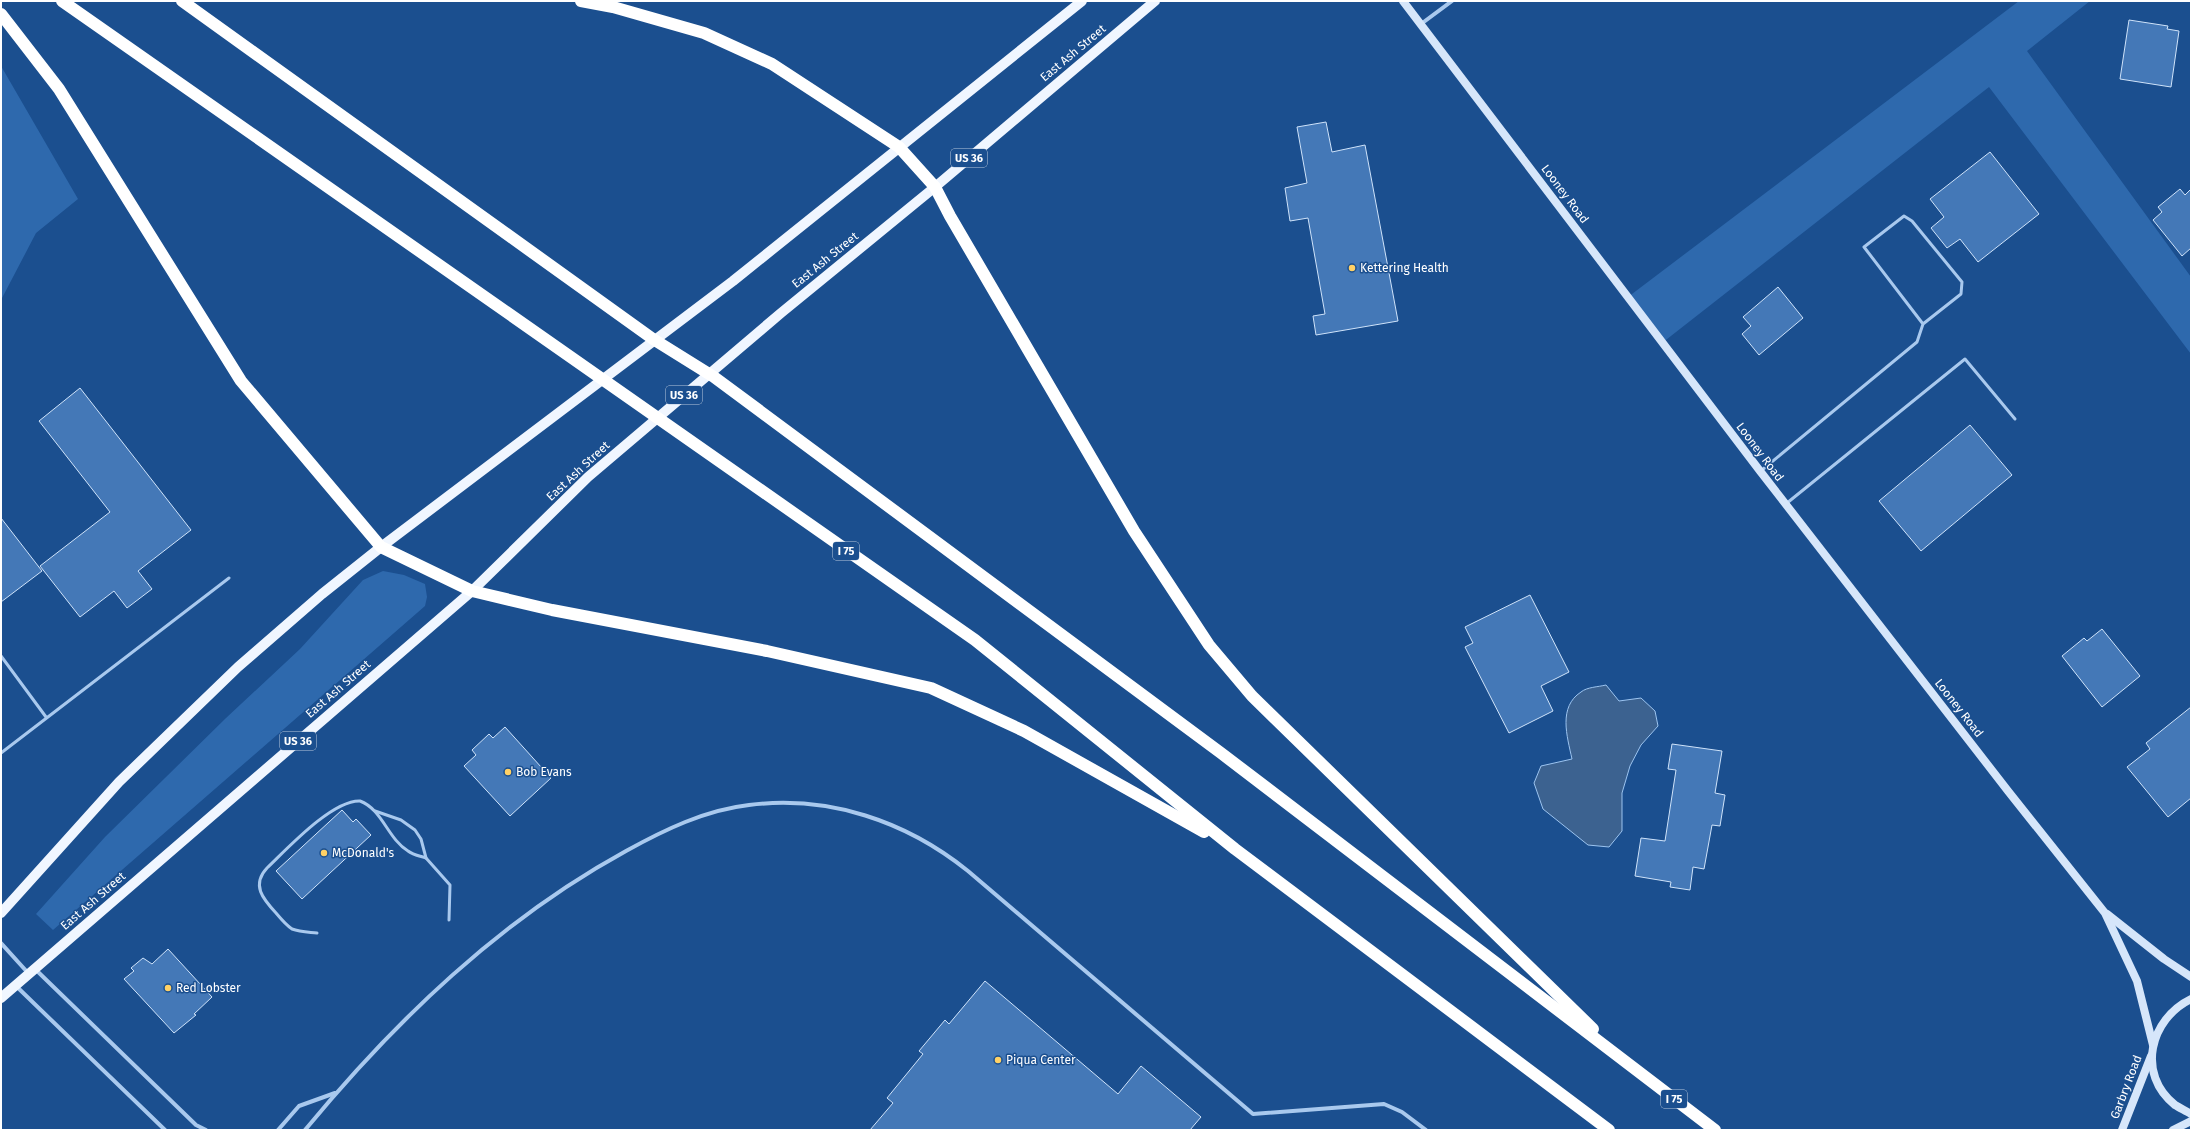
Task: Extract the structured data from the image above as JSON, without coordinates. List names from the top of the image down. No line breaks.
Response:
{"streets":{"highway":["I 75"],"main road":["East Ash Street","US 36"],"street":["Looney Road","Garbry Road"]},"crossings":[["Looney Road","Garbry Road"]],"places":["Kettering Health","Bob Evans","McDonald's","Red Lobster","Piqua Center"]}
